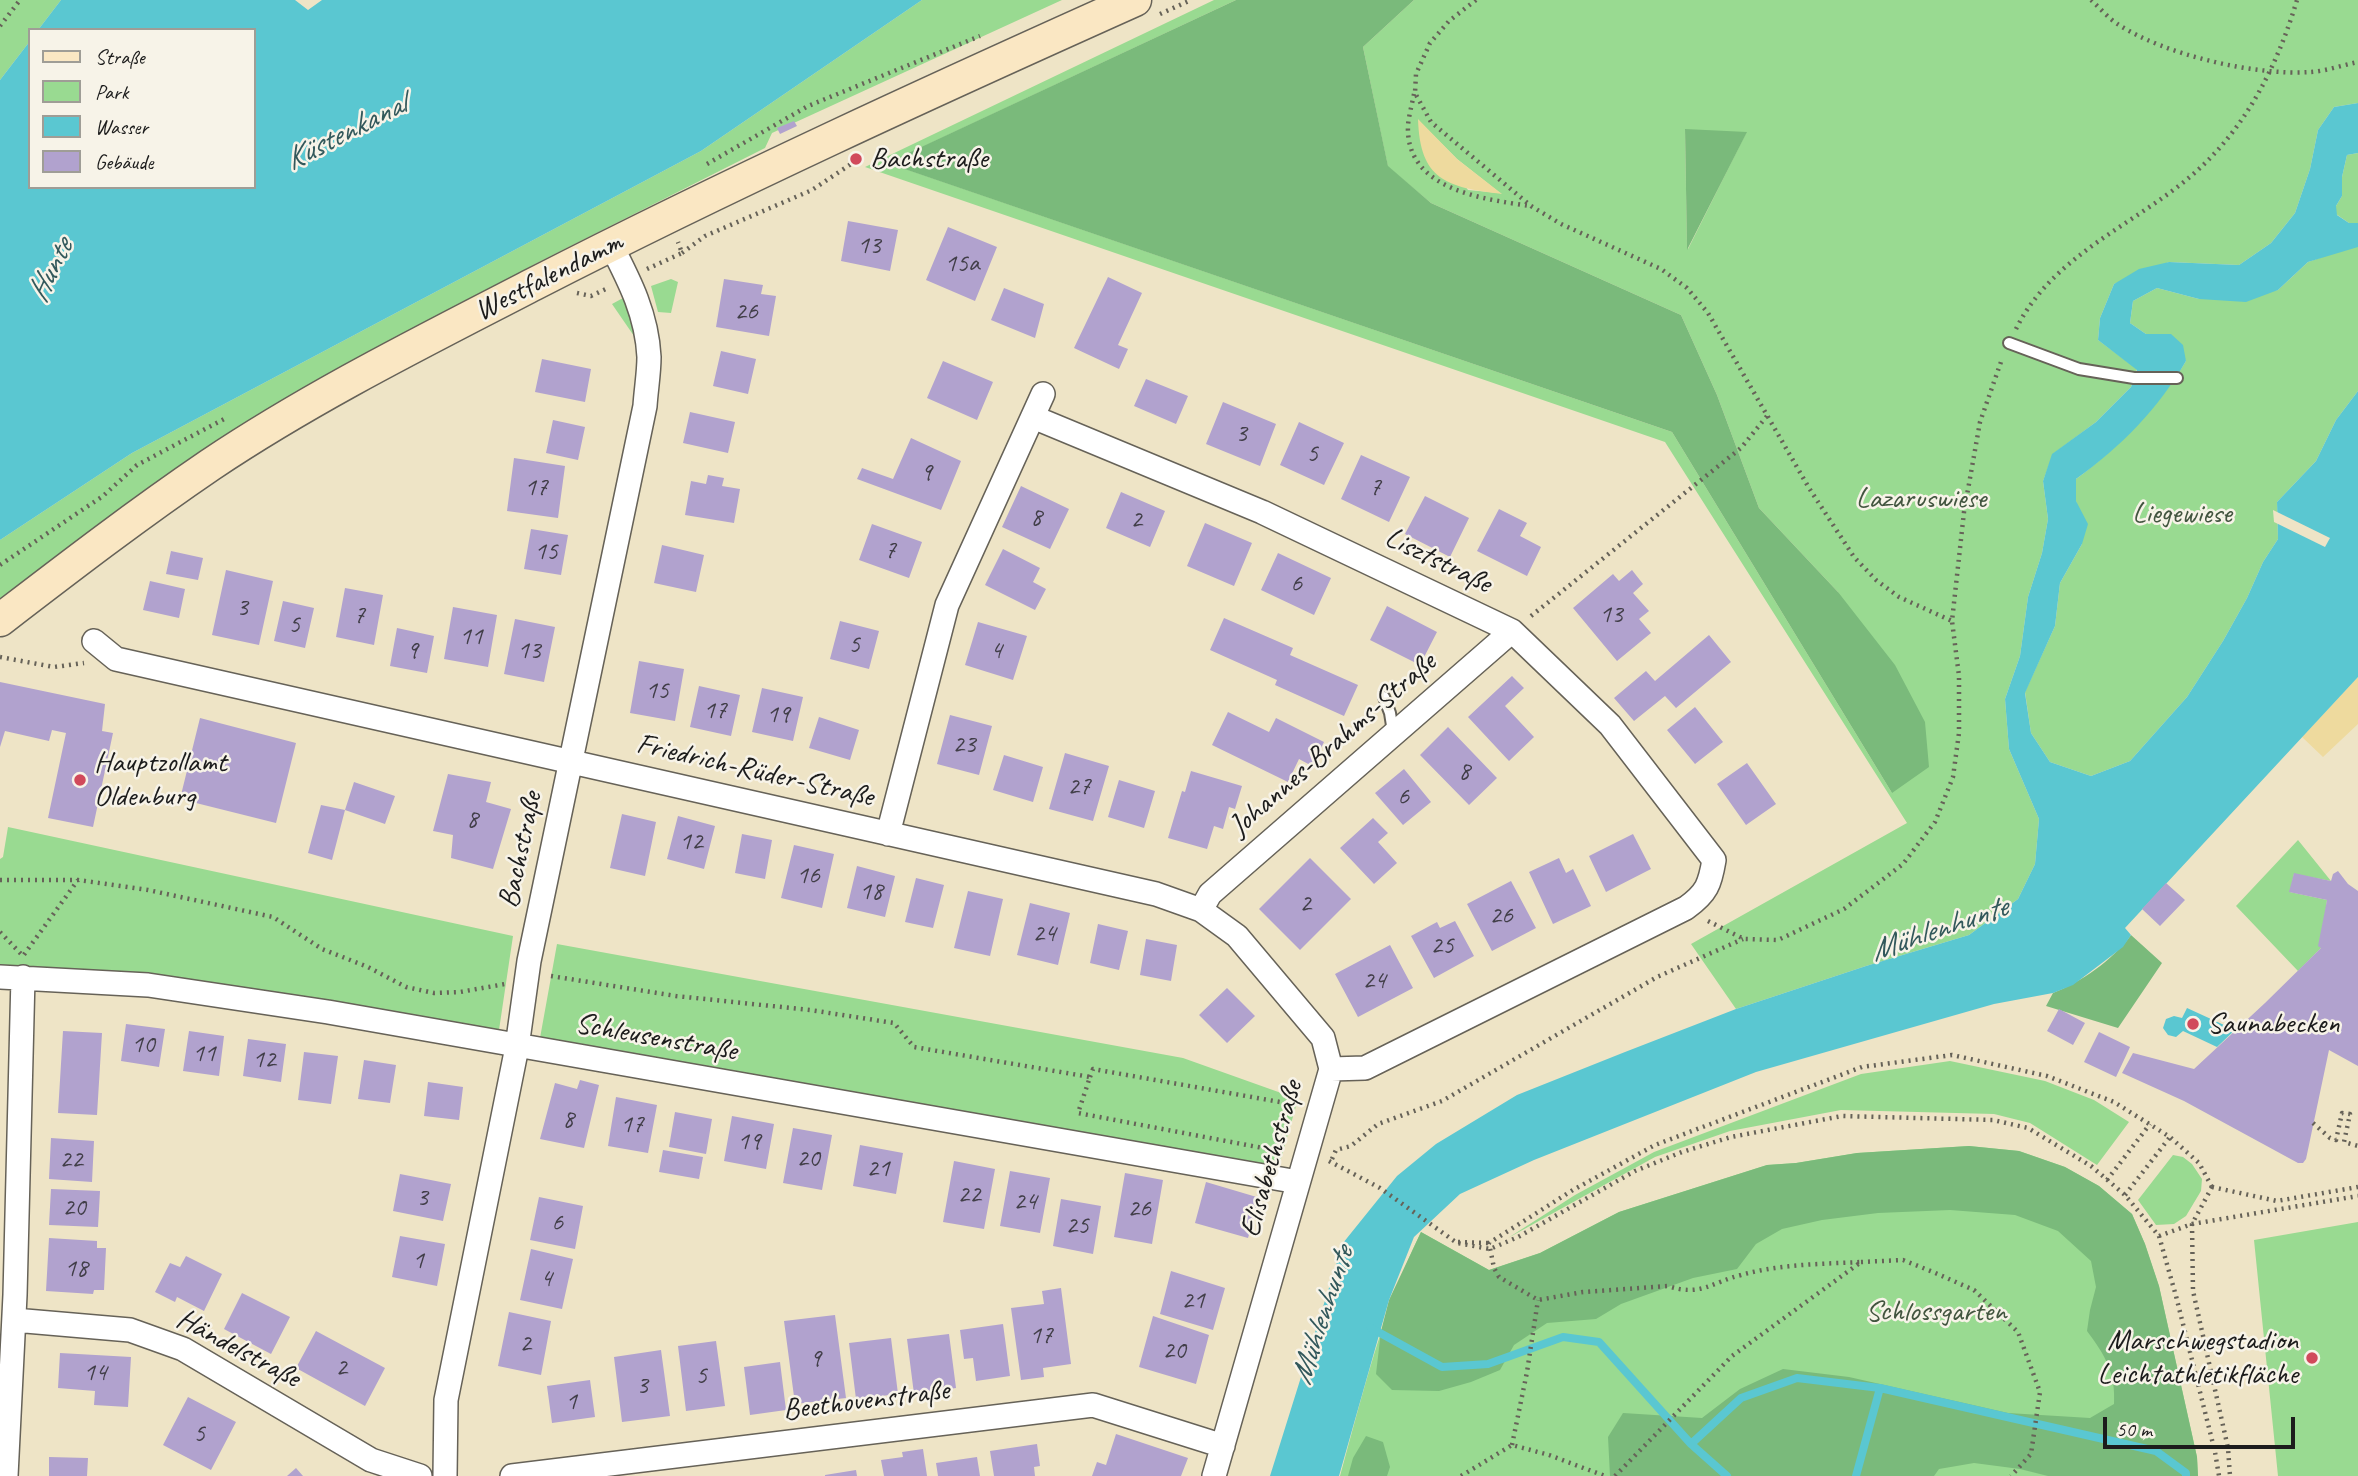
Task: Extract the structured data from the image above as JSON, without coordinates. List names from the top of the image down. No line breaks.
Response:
{"streets":{"street":["Westfalendamm","Lisztstraße","Johannes-Brahms-Straße","Friedrich-Rüder-Straße","Bachstraße","Schleusenstraße","Elisabethstraße","Händelstraße","Beethovenstraße"]},"crossings":[["Westfalendamm","Bachstraße"],["Lisztstraße","Johannes-Brahms-Straße"],["Lisztstraße","Elisabethstraße"],["Johannes-Brahms-Straße","Friedrich-Rüder-Straße"],["Friedrich-Rüder-Straße","Bachstraße"],["Friedrich-Rüder-Straße","Elisabethstraße"],["Bachstraße","Schleusenstraße"],["Schleusenstraße","Elisabethstraße"],["Elisabethstraße","Beethovenstraße"]],"water":["Küstenkanal","Hunte","Mühlenhunte"],"parks":["Lazaruswiese","Liegewiese","Schlossgarten"],"places":["Bachstraße","Hauptzollamt Oldenburg","Saunabecken","Marschwegstadion Leichtathletikfläche"],"house_numbers":["13","15a","26","3","5","9","17","7","8","2","7","15","6","3","13","7","5","11","5","9","13","4","15","17","19","23","8","27","6","8","12","16","18","2","26","24","25","24","10","11","12","8","17","19","20","22","21","22","3","24","20","26","6","25","1","18","4","21","17","2","20","9","2","14","5","3","1","5"],"legend":["Straße","Park","Wasser","Gebäude"],"scale_bar":"50 m"}
